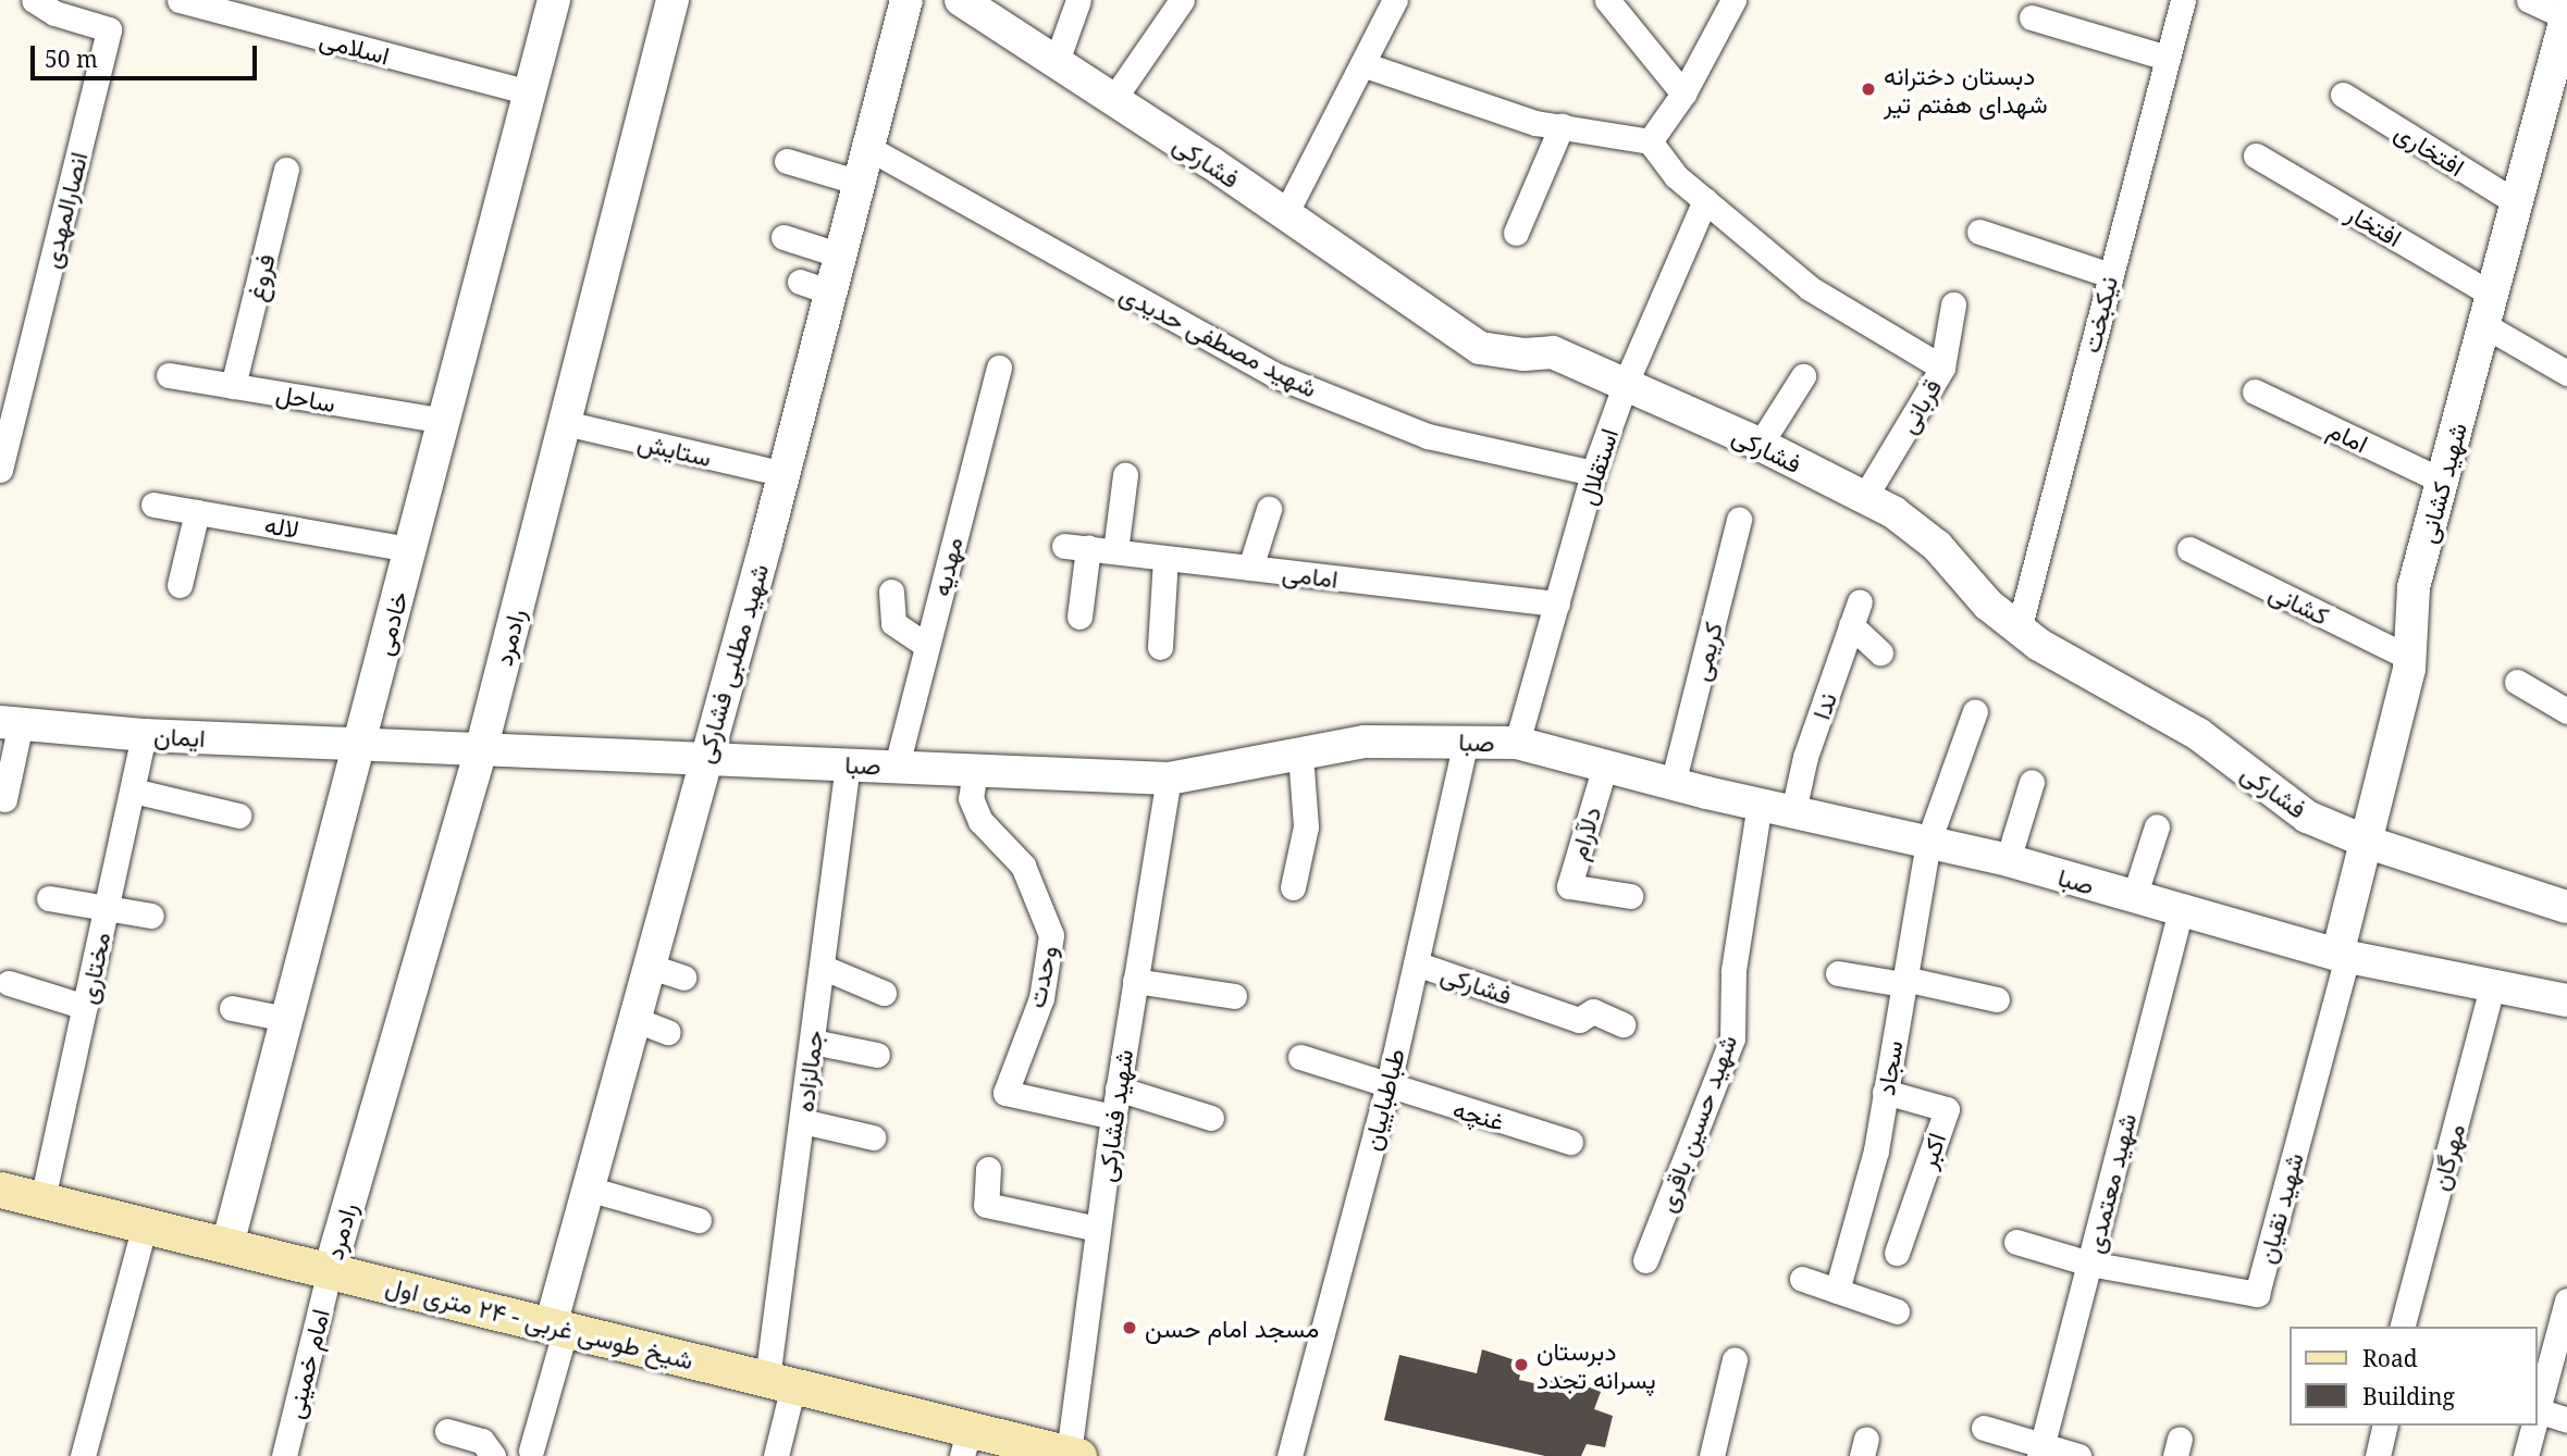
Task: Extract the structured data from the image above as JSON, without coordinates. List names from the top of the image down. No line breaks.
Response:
{"streets":{"main road":["شیخ طوسی غربی - ۲۴ متری اول"],"street":["اسلامی","افتخاری","فشارکی","انصارالمهدی","افتخار","فروغ","نیکبخت","شهید مصطفی حدیدی","ساحل","قربانی","امام","ستایش","استقلال","شهید کشانی","لاله","مهدیه","امامی","کشانی","خادمی","رادمرد","کریمی","شهید مطلبی فشارکی","ندا","ایمان","صبا","دلآرام","مختاری","وحدت","سجاد","جمالزاده","طباطباییان","غنچه","شهید فشارکی","شهید حسین باقری","اکبر","مهرگان","شهید معتمدی","شهید نقیان","امام خمینی"]},"crossings":[["اسلامی","خادمی"],["افتخاری","شهید کشانی"],["فشارکی","نیکبخت"],["فشارکی","قربانی"],["فشارکی","استقلال"],["فشارکی","شهید کشانی"],["فشارکی","طباطباییان"],["افتخار","شهید کشانی"],["فروغ","ساحل"],["شهید مصطفی حدیدی","استقلال"],["شهید مصطفی حدیدی","شهید مطلبی فشارکی"],["ساحل","خادمی"],["امام","شهید کشانی"],["ستایش","رادمرد"],["ستایش","شهید مطلبی فشارکی"],["استقلال","امامی"],["استقلال","صبا"],["شهید کشانی","کشانی"],["شهید کشانی","صبا"],["شهید کشانی","شهید نقیان"],["لاله","خادمی"],["مهدیه","صبا"],["خادمی","ایمان"],["خادمی","صبا"],["خادمی","شیخ طوسی غربی - ۲۴ متری اول"],["رادمرد","صبا"],["رادمرد","شیخ طوسی غربی - ۲۴ متری اول"],["رادمرد","امام خمینی"],["کریمی","صبا"],["شهید مطلبی فشارکی","صبا"],["شهید مطلبی فشارکی","شیخ طوسی غربی - ۲۴ متری اول"],["ندا","صبا"],["ایمان","صبا"],["ایمان","مختاری"],["صبا","دلآرام"],["صبا","وحدت"],["صبا","سجاد"],["صبا","جمالزاده"],["صبا","طباطباییان"],["صبا","شهید فشارکی"],["صبا","شهید حسین باقری"],["صبا","مهرگان"],["صبا","شهید معتمدی"],["صبا","شهید نقیان"],["مختاری","شیخ طوسی غربی - ۲۴ متری اول"],["وحدت","شهید فشارکی"],["سجاد","اکبر"],["جمالزاده","شیخ طوسی غربی - ۲۴ متری اول"],["طباطباییان","غنچه"],["شهید فشارکی","شیخ طوسی غربی - ۲۴ متری اول"],["شهید معتمدی","شهید نقیان"],["شیخ طوسی غربی - ۲۴ متری اول","امام خمینی"]],"places":["دبستان دخترانه شهدای هفتم تیر","مسجد امام حسن","دبرستان پسرانه تجدد"],"legend":["Road","Building"],"scale_bar":"50 m"}
